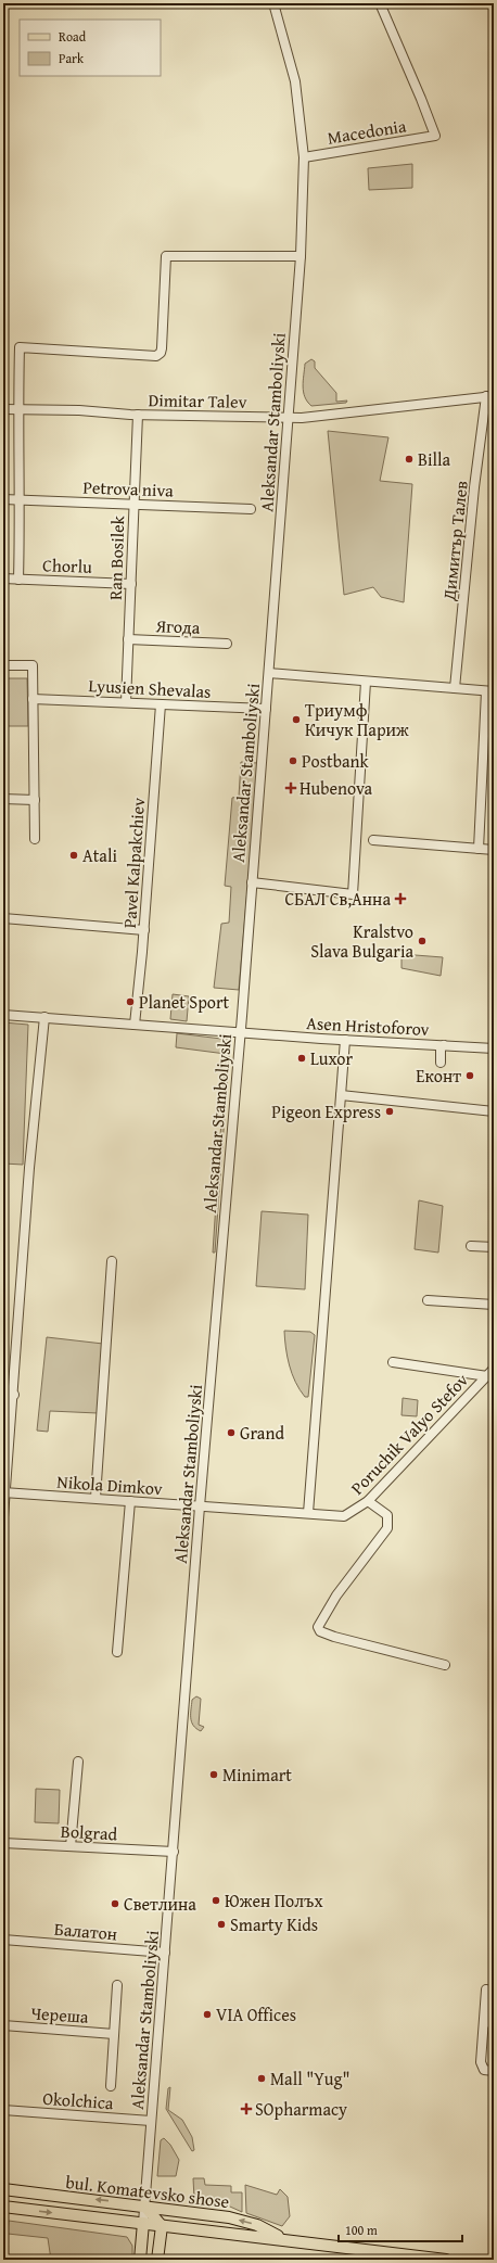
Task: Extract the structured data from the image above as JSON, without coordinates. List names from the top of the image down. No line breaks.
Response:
{"streets":{"main road":["bul. Komatevsko shose"],"street":["Macedonia","Dimitar Talev","Aleksandar Stamboliyski","Petrova niva","Димитър Талев","Ran Bosilek","Chorlu","Ягода","Lyusien Shevalas","Pavel Kalpakchiev","Asen Hristoforov","Poruchik Valyo Stefov","Nikola Dimkov","Bolgrad","Балатон","Череша","Okolchica"]},"crossings":[["Macedonia","Aleksandar Stamboliyski"],["Dimitar Talev","Aleksandar Stamboliyski"],["Dimitar Talev","Димитър Талев"],["Dimitar Talev","Ran Bosilek"],["Aleksandar Stamboliyski","Lyusien Shevalas"],["Aleksandar Stamboliyski","Asen Hristoforov"],["Aleksandar Stamboliyski","Nikola Dimkov"],["Aleksandar Stamboliyski","Bolgrad"],["Aleksandar Stamboliyski","Балатон"],["Aleksandar Stamboliyski","Okolchica"],["Aleksandar Stamboliyski","bul. Komatevsko shose"],["Petrova niva","Ran Bosilek"],["Ran Bosilek","Chorlu"],["Ran Bosilek","Ягода"],["Ran Bosilek","Lyusien Shevalas"],["Lyusien Shevalas","Pavel Kalpakchiev"],["Pavel Kalpakchiev","Asen Hristoforov"],["Poruchik Valyo Stefov","Nikola Dimkov"]],"places":{"other":["Billa","Триумф Кичук Париж","Postbank","Atali","Kralstvo Slava Bulgaria","Planet Sport","Luxor","Еконт","Pigeon Express","Grand","Minimart","Южен Полъх","Светлина","Smarty Kids","VIA Offices","Mall \"Yug\""],"health":["Hubenova","СБАЛ Св,Анна","SOpharmacy"]},"legend":["Road","Park"],"scale_bar":"100 m"}
